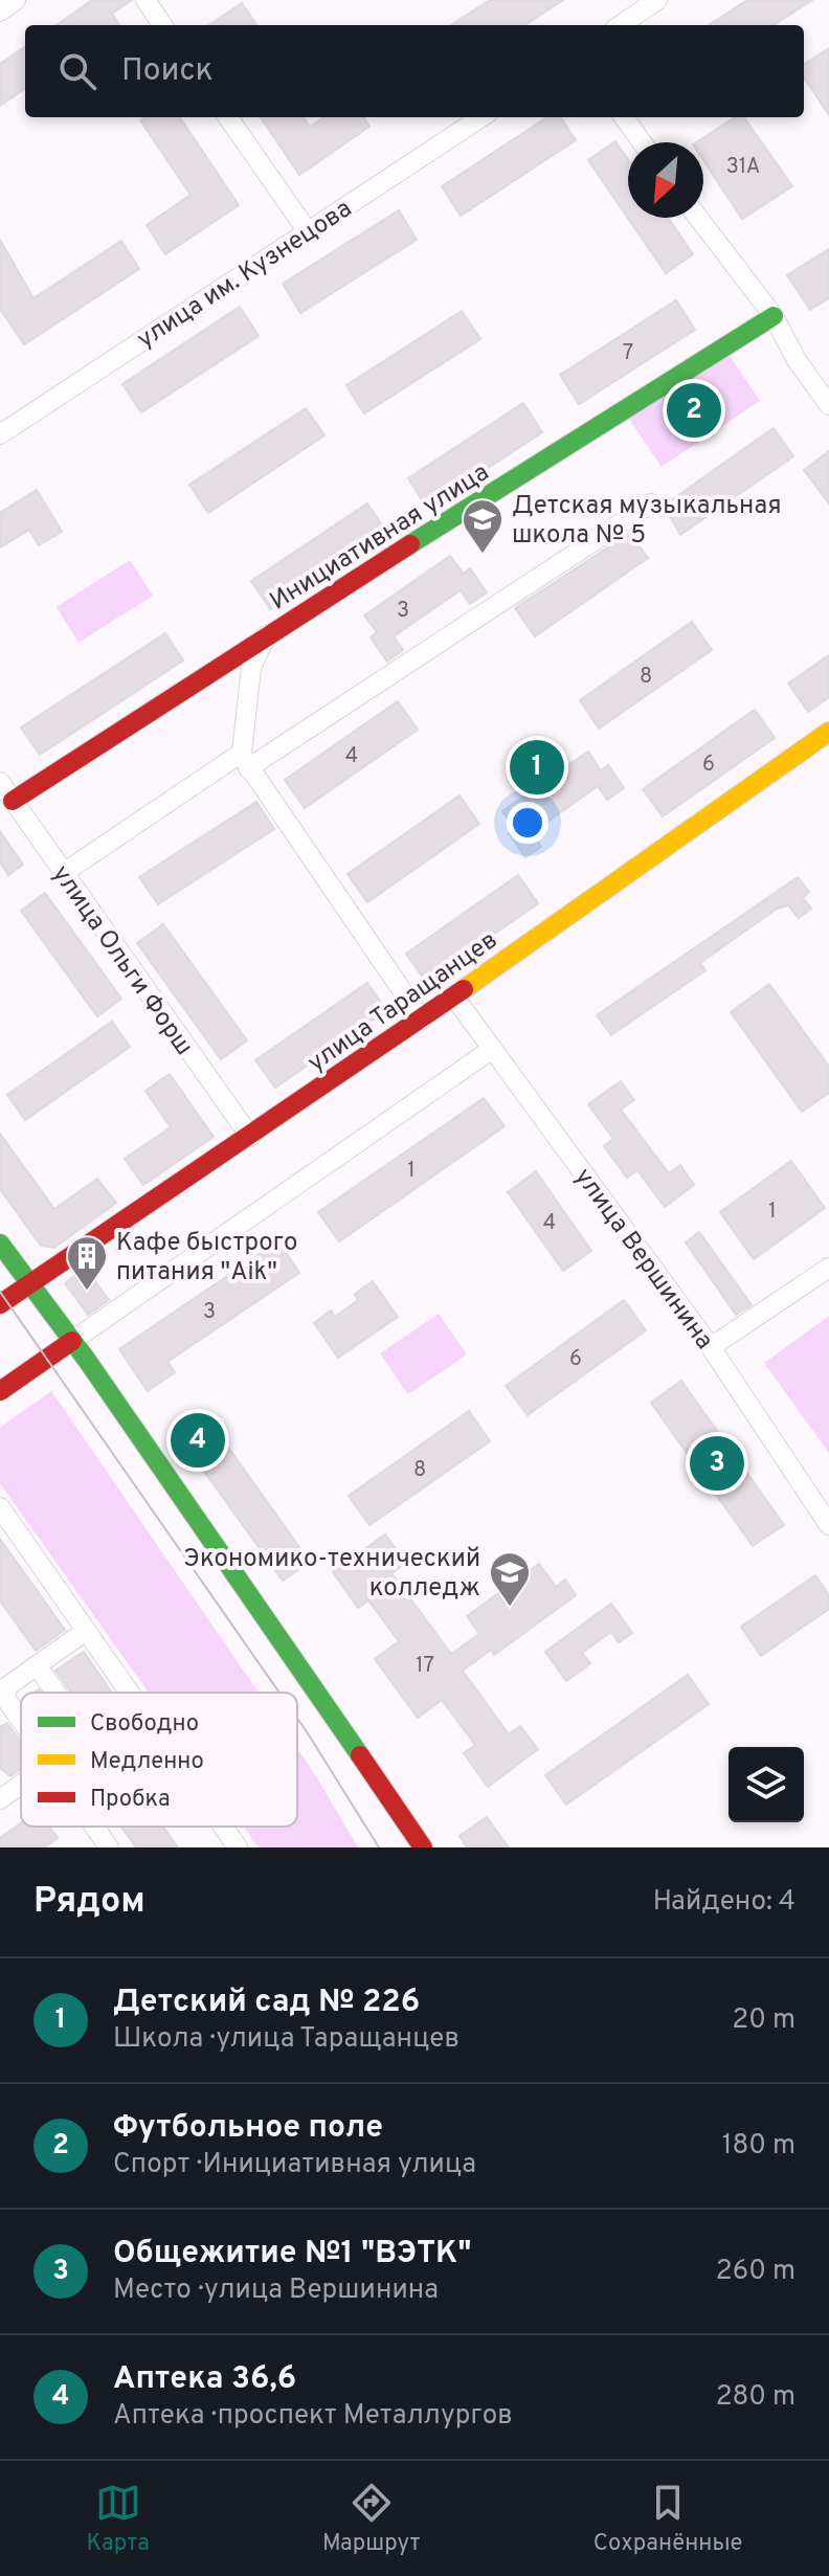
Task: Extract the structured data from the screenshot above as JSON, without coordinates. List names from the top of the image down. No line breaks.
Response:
{"streets":{"street":["улица им. Кузнецова","Инициативная улица","улица Ольги Форш","улица Таращанцев","улица Вершинина"]},"crossings":[["Инициативная улица","улица Ольги Форш"],["улица Ольги Форш","улица Таращанцев"],["улица Таращанцев","улица Вершинина"]],"places":{"school or university":["Детская музыкальная школа № 5","Экономико-технический колледж"],"building":["Кафе быстрого питания \"Aik\""]},"house_numbers":["31А","7","3","8","4","6","1","1","4","3","6","8","17"],"legend":["Свободно","Медленно","Пробка"],"north":"bottom left","page":{"search":"Поиск","pins":["2","1","4","3"],"heading":["Рядом","Найдено: 4"],"list":[{"mark":"1","name":"Детский сад № 226","note":"Школа · улица Таращанцев","value":"20 m"},{"mark":"2","name":"Футбольное поле","note":"Спорт · Инициативная улица","value":"180 m"},{"mark":"3","name":"Общежитие №1 \"ВЭТК\"","note":"Место · улица Вершинина","value":"260 m"},{"mark":"4","name":"Аптека 36,6","note":"Аптека · проспект Металлургов","value":"280 m"}],"nav":["Карта","Маршрут","Сохранённые"]}}
